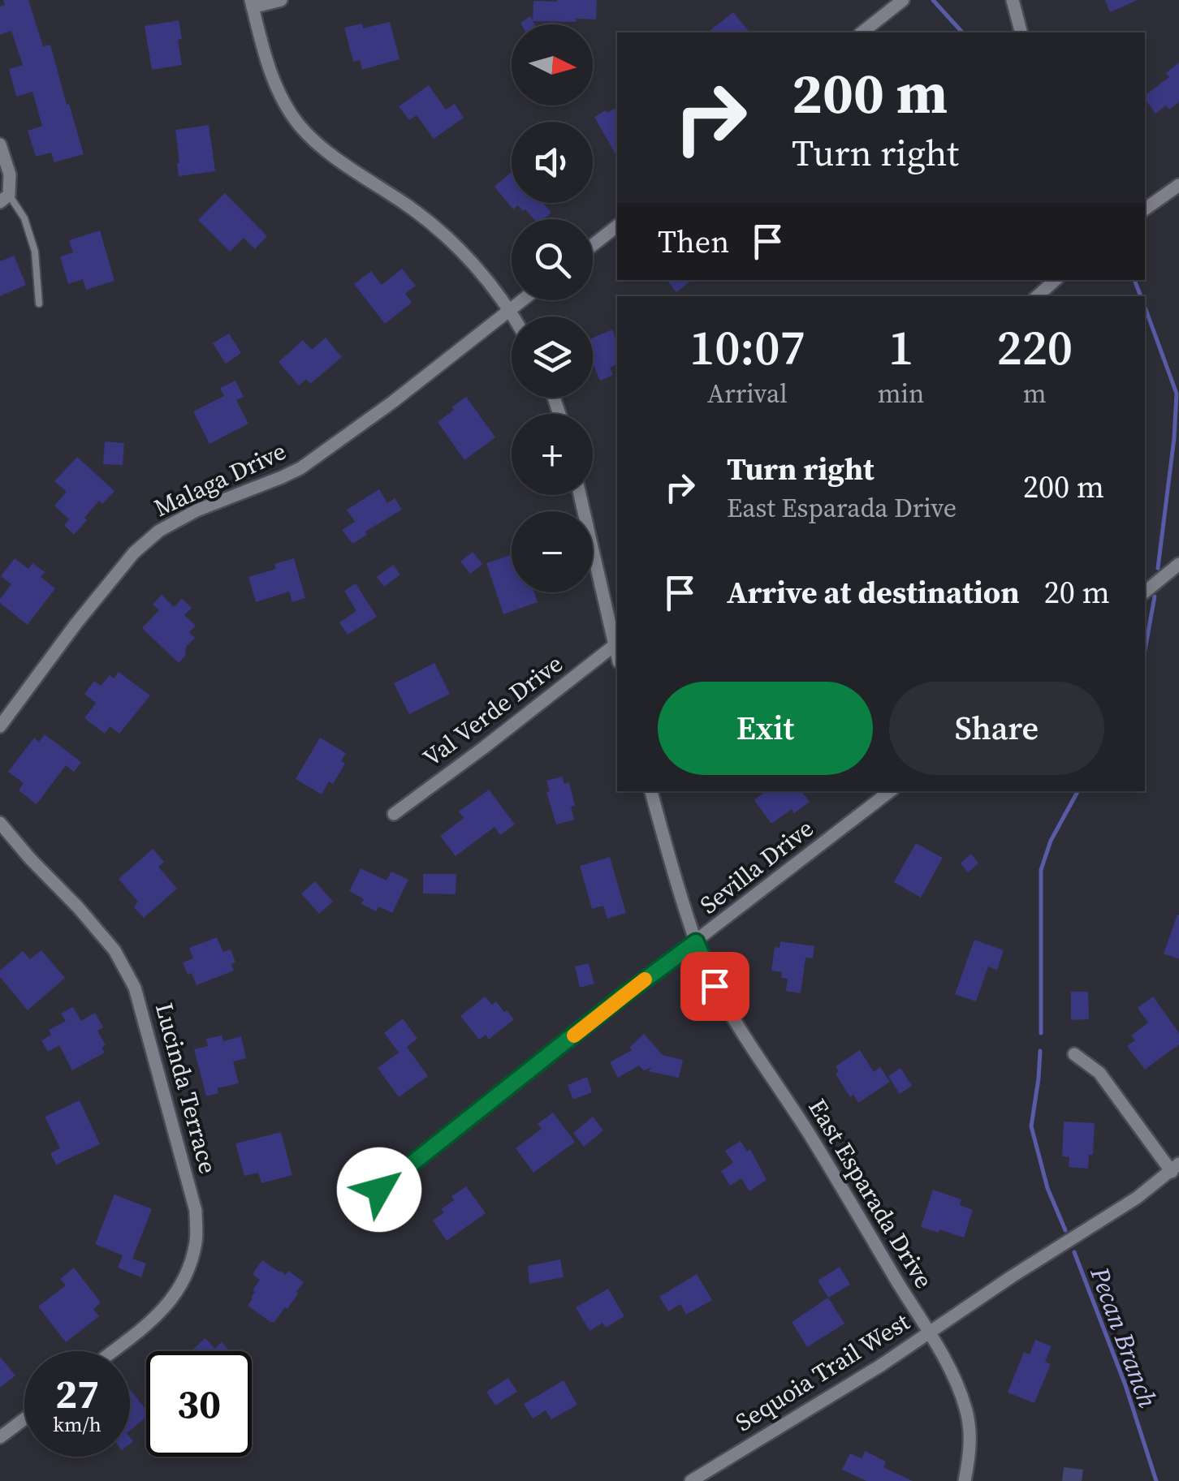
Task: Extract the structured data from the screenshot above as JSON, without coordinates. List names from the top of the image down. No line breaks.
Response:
{"streets":{"street":["Malaga Drive","Val Verde Drive","Sevilla Drive","Lucinda Terrace","East Esparada Drive","Sequoia Trail West"]},"crossings":[["Sevilla Drive","East Esparada Drive"],["East Esparada Drive","Sequoia Trail West"]],"water":["Pecan Branch"],"north":"right","page":{"map_buttons":["+","−"],"turn":["200 m","Turn right"],"then":"Then","eta":["10:07","Arrival","1","min","220","m"],"list":[{"name":"Turn right","note":"East Esparada Drive","value":"200 m"},{"name":"Arrive at destination","value":"20 m"}],"buttons":["Exit","Share"],"speed":"27 km/h","limit":"30"}}
